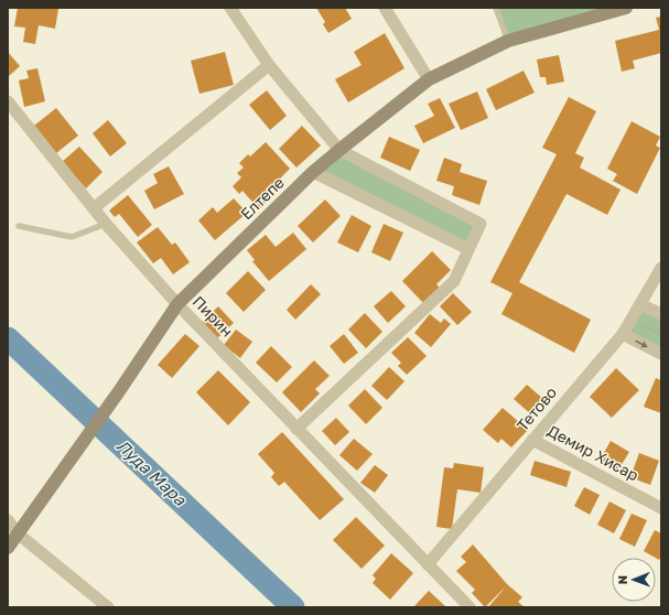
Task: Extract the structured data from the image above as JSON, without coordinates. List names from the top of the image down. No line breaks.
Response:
{"streets":{"main road":["Елтепе"],"street":["Пирин","Тетово","Демир Хисар"]},"crossings":[["Елтепе","Пирин"],["Пирин","Тетово"],["Тетово","Демир Хисар"]],"water":["Луда Мара"],"north":"left"}
